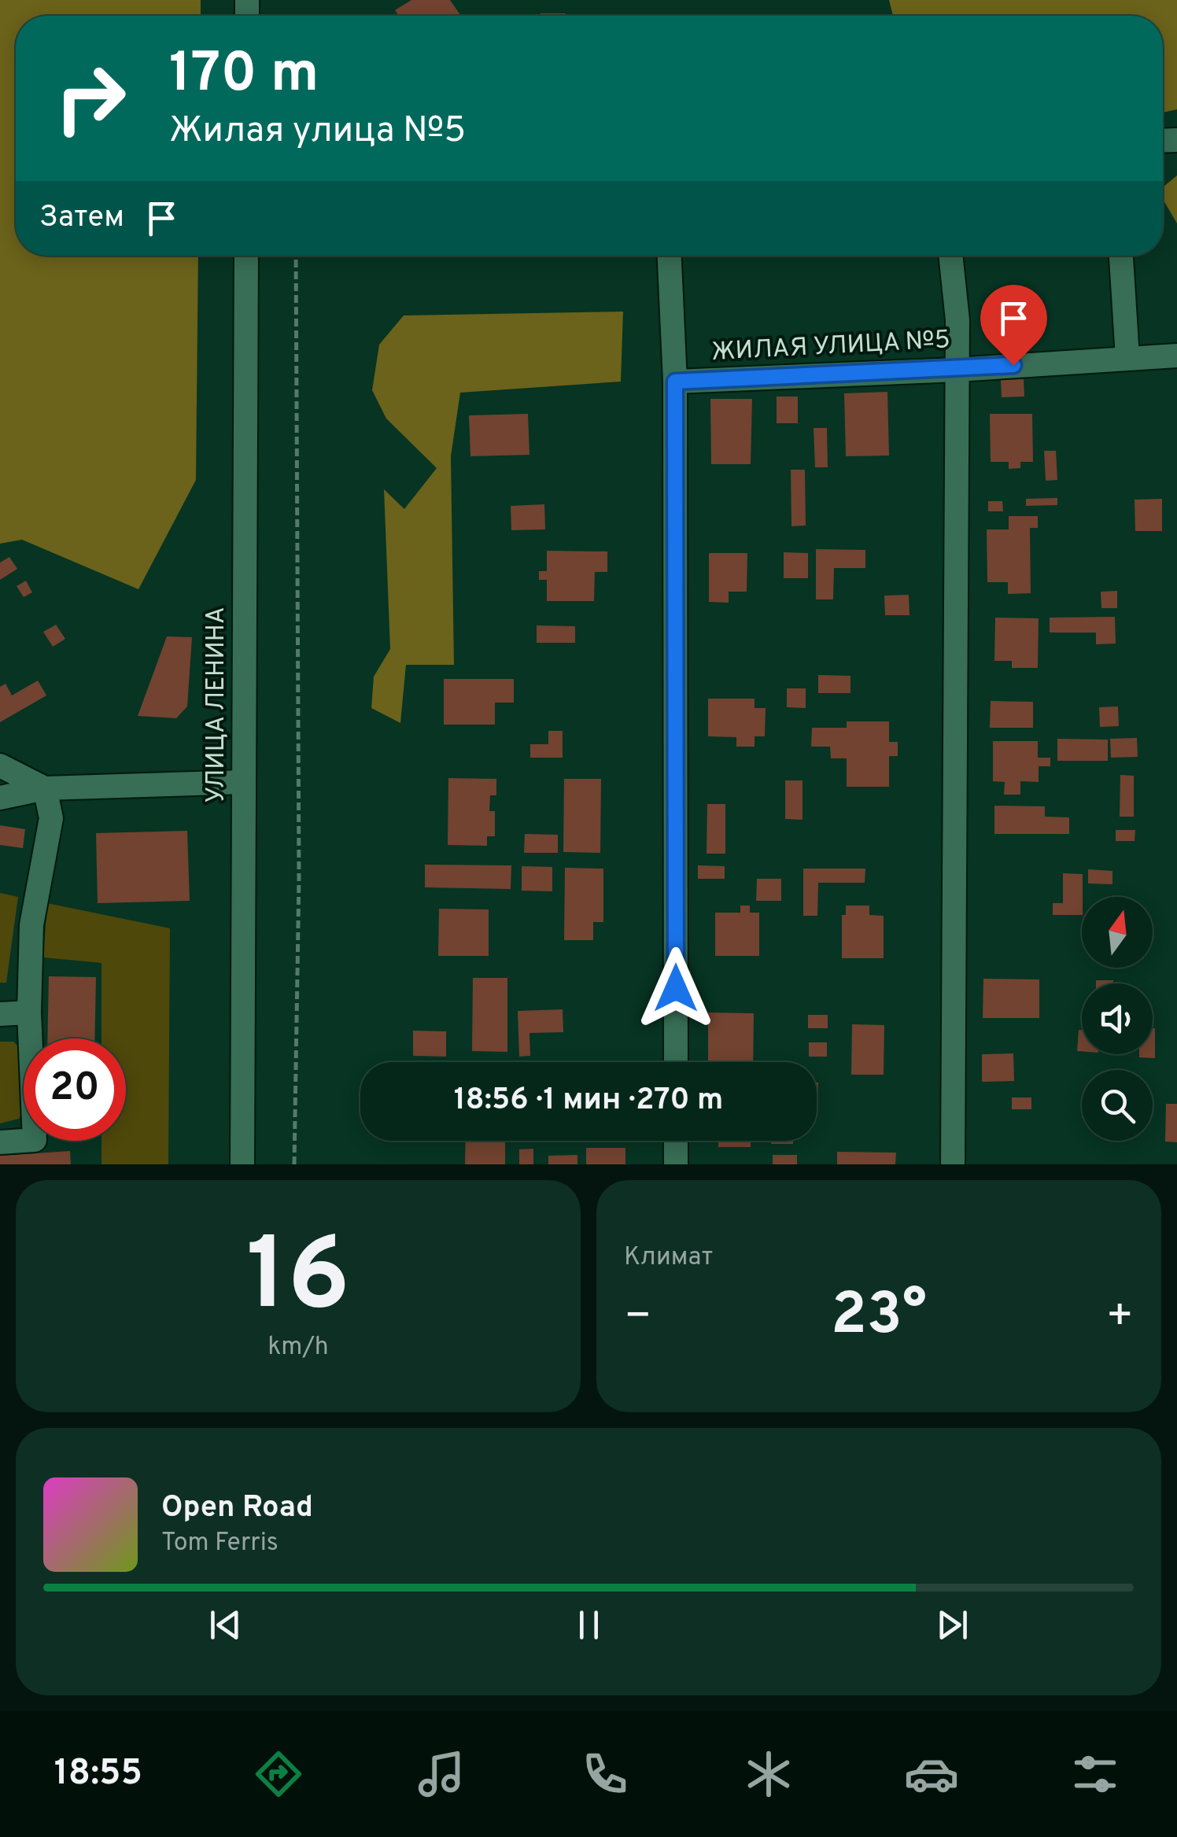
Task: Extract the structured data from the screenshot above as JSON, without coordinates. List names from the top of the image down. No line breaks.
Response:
{"streets":{"street":["ЖИЛАЯ УЛИЦА №5","УЛИЦА ЛЕНИНА"]},"north":"top","page":{"turn":["170 m","Жилая улица №5"],"then":"Затем","limit":"20","trip":"18:56 · 1 мин · 270 m","tile":[["16","km/h"],"Климат"],"heat":["−","23°","+"],"song":["Open Road","Tom Ferris"],"tabs":"18:55"}}
